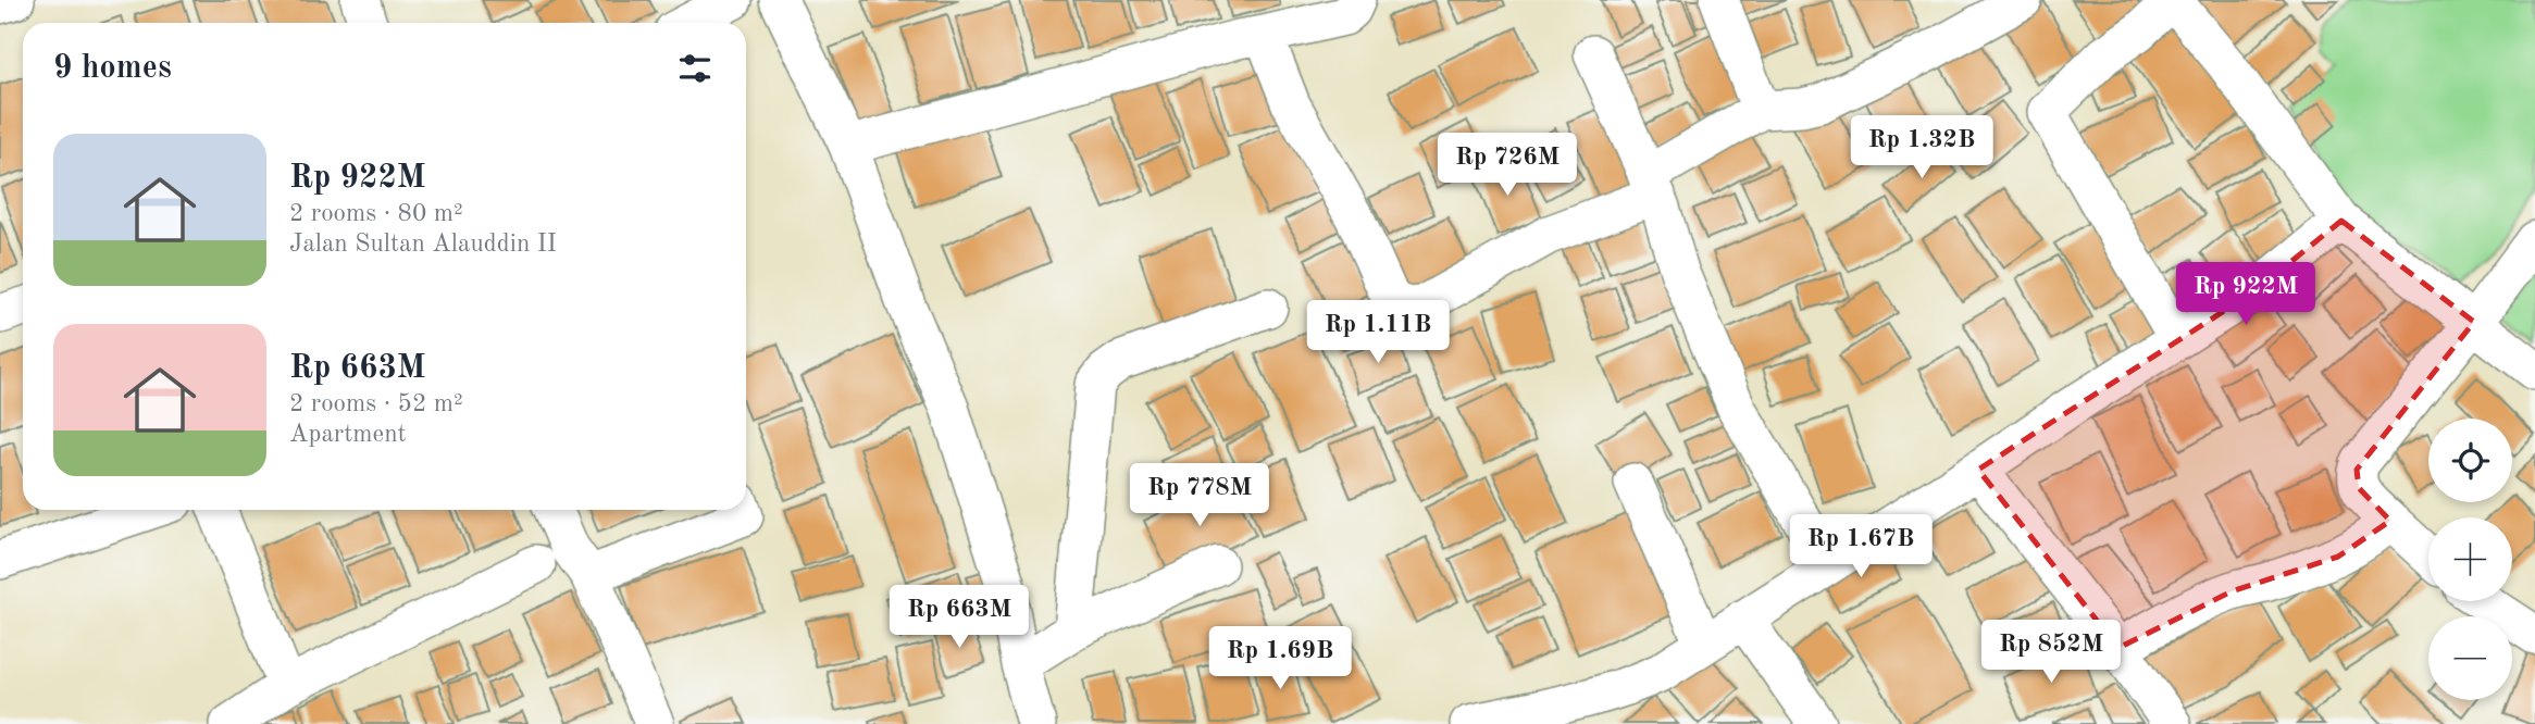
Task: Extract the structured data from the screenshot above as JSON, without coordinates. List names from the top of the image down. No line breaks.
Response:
{"page":{"heading":"9 homes","list":[{"name":"Rp 922M","note":"2 rooms · 80 m² · Jalan Sultan Alauddin II"},{"name":"Rp 663M","note":"2 rooms · 52 m² · Apartment"}],"price":["Rp 1.32B","Rp 726M","Rp 922M","Rp 1.11B","Rp 778M","Rp 1.67B","Rp 663M","Rp 852M","Rp 1.69B"],"map_buttons":["+","−"]}}
